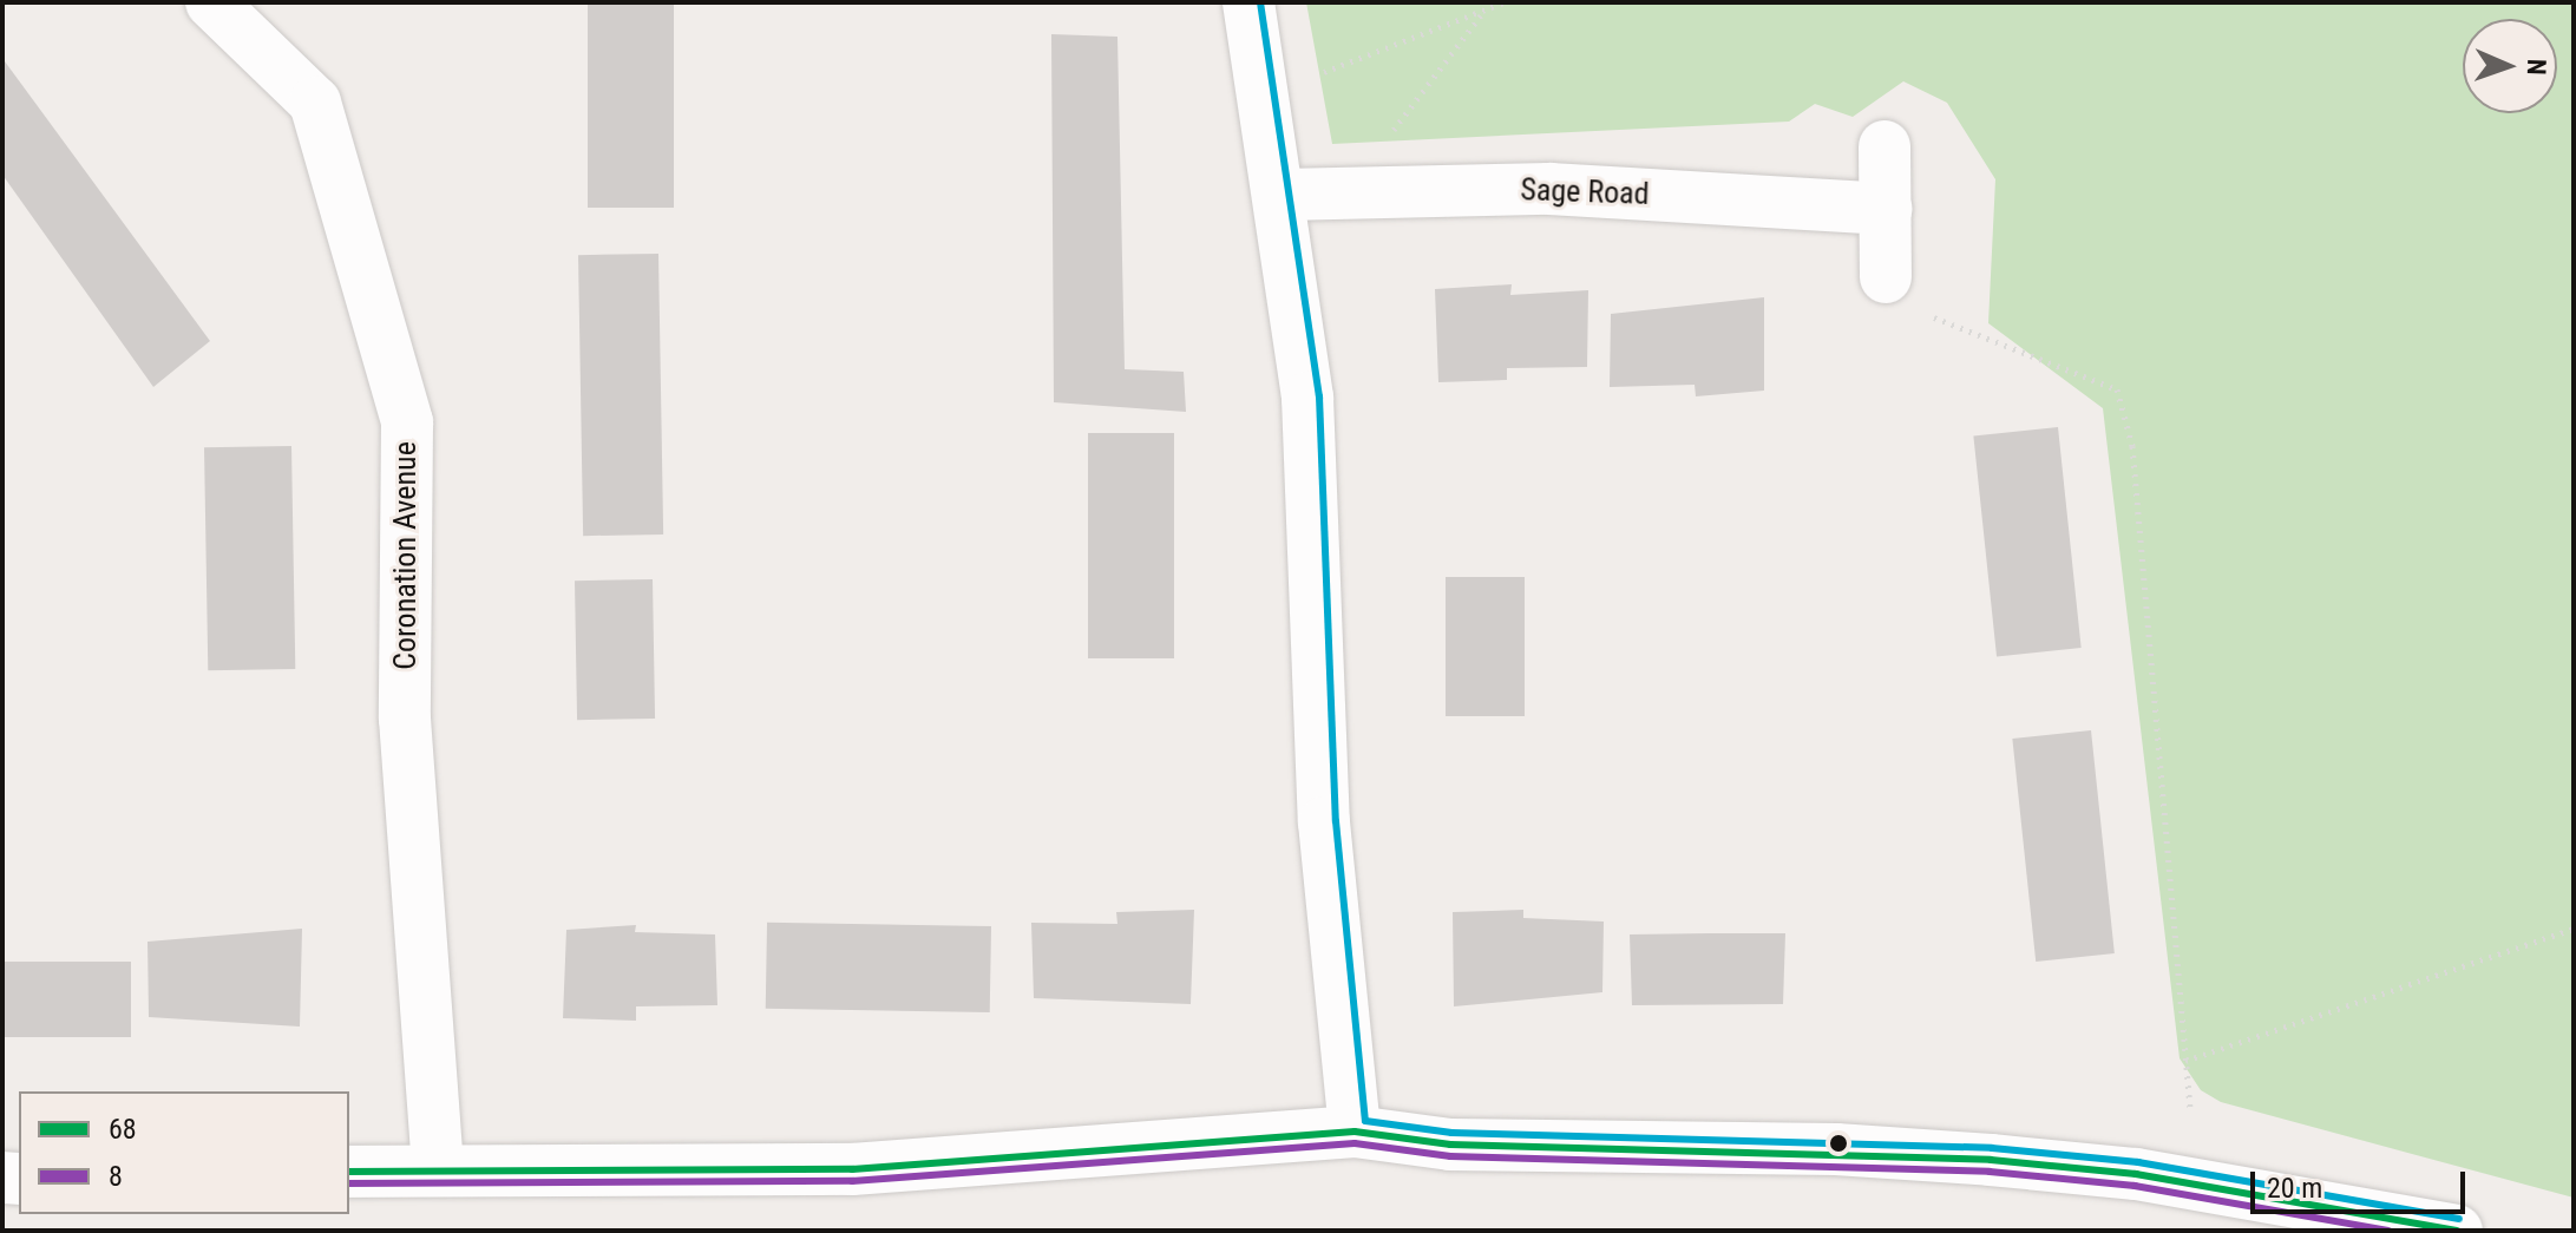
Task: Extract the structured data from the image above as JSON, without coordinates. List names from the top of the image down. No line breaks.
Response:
{"streets":{"street":["Sage Road","Coronation Avenue"]},"lines":["transit line 68","transit line 8"],"legend":["68","8"],"scale_bar":"20 m","north":"right"}
